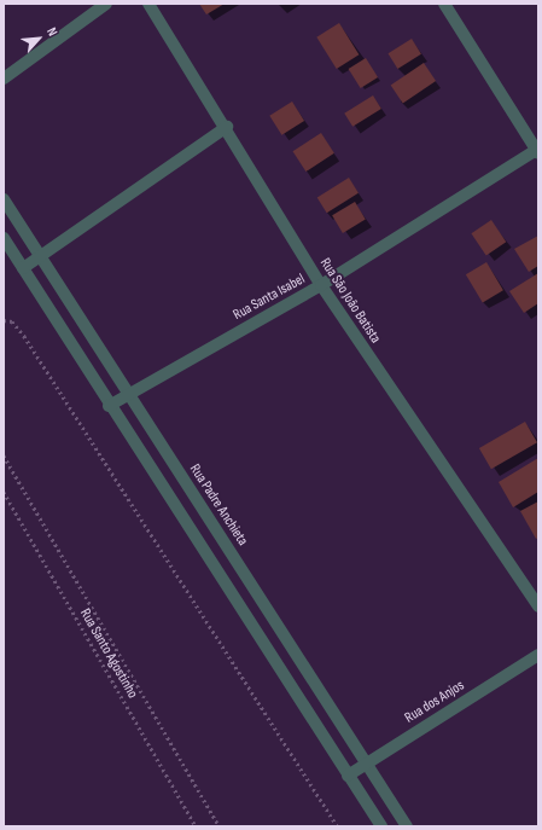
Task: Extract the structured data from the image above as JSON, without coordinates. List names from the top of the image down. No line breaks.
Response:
{"streets":{"street":["Rua Santa Isabel","Rua São João Batista","Rua Padre Anchieta","Rua dos Anjos"],"path":["Rua Santo Agostinho"]},"crossings":[["Rua Santa Isabel","Rua São João Batista"],["Rua Santa Isabel","Rua Padre Anchieta"],["Rua Padre Anchieta","Rua dos Anjos"]],"north":"top right"}
